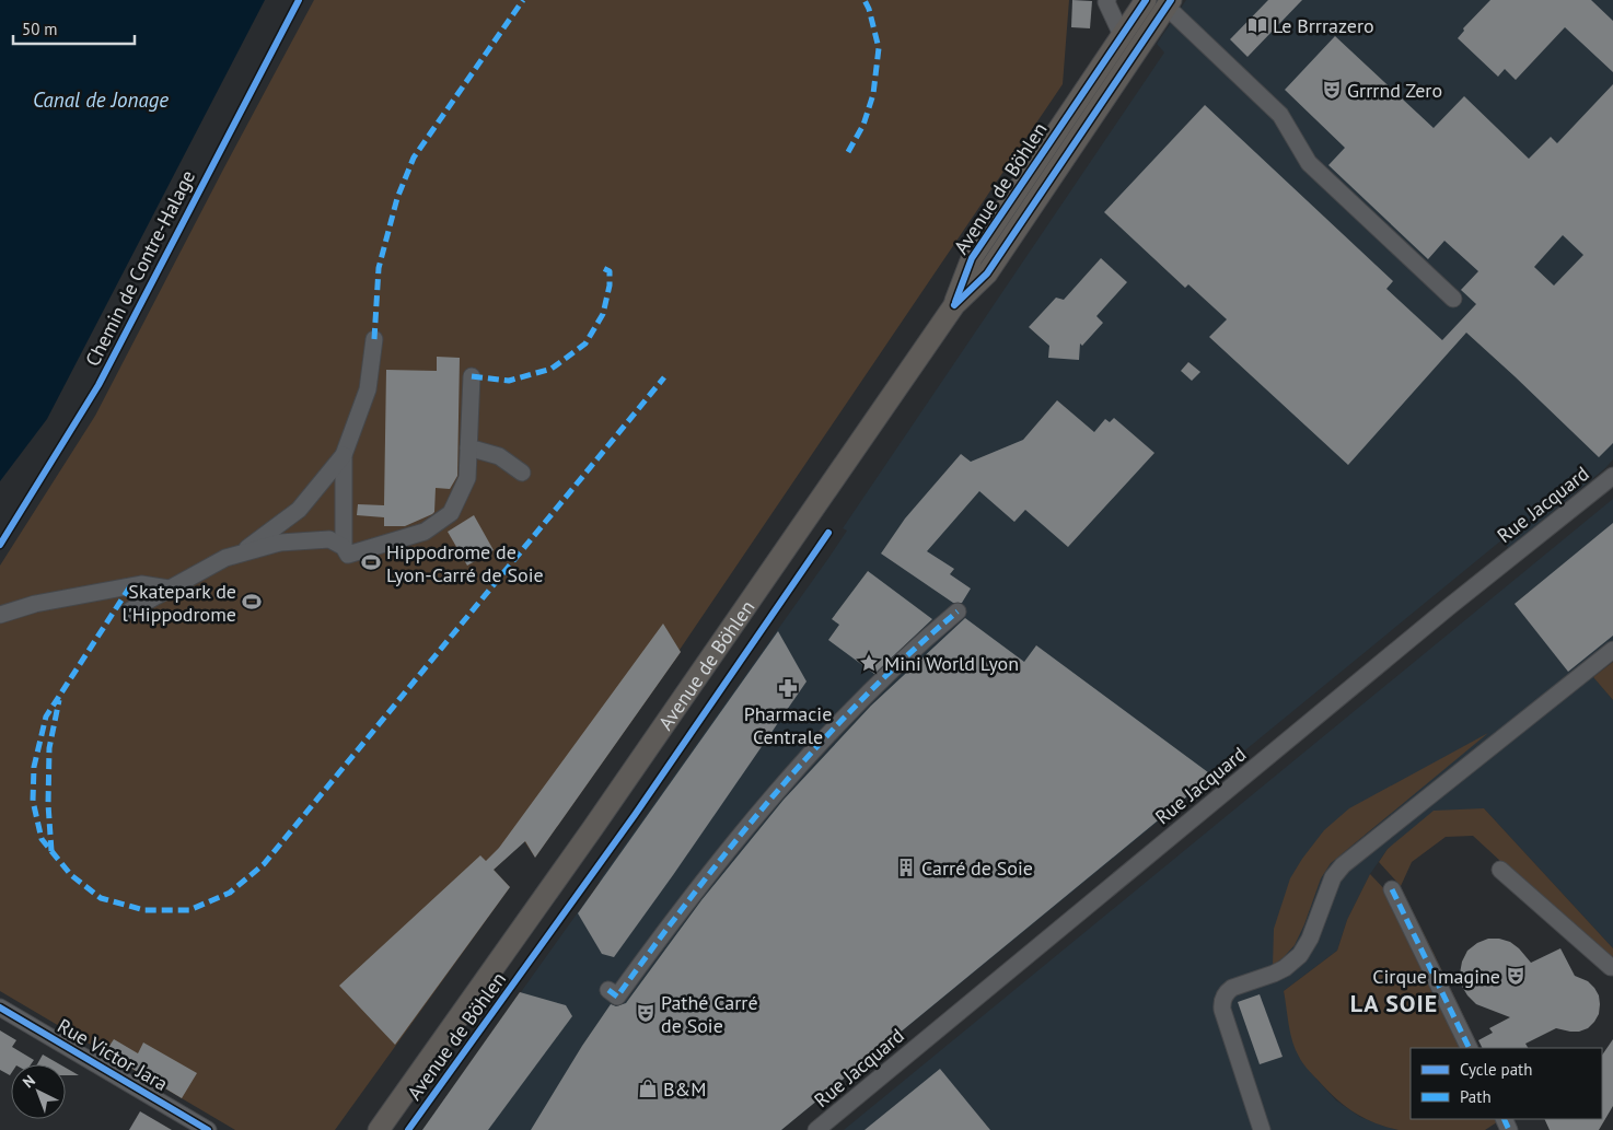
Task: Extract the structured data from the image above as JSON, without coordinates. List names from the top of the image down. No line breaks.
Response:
{"streets":{"main road":["Avenue de Böhlen"],"street":["Rue Jacquard","Rue Victor Jara"],"cycle path":["Chemin de Contre-Halage"]},"districts":["LA SOIE"],"water":["Canal de Jonage"],"places":{"library":["Le Brrrazero"],"theatre":["Grrrnd Zero","Cirque Imagine","Pathé Carré de Soie"],"sports":["Hippodrome de Lyon-Carré de Soie","Skatepark de l'Hippodrome"],"place":["Mini World Lyon"],"pharmacy":["Pharmacie Centrale"],"building":["Carré de Soie"],"shop":["B&M"]},"legend":["Cycle path","Path"],"scale_bar":"50 m","north":"top left"}
